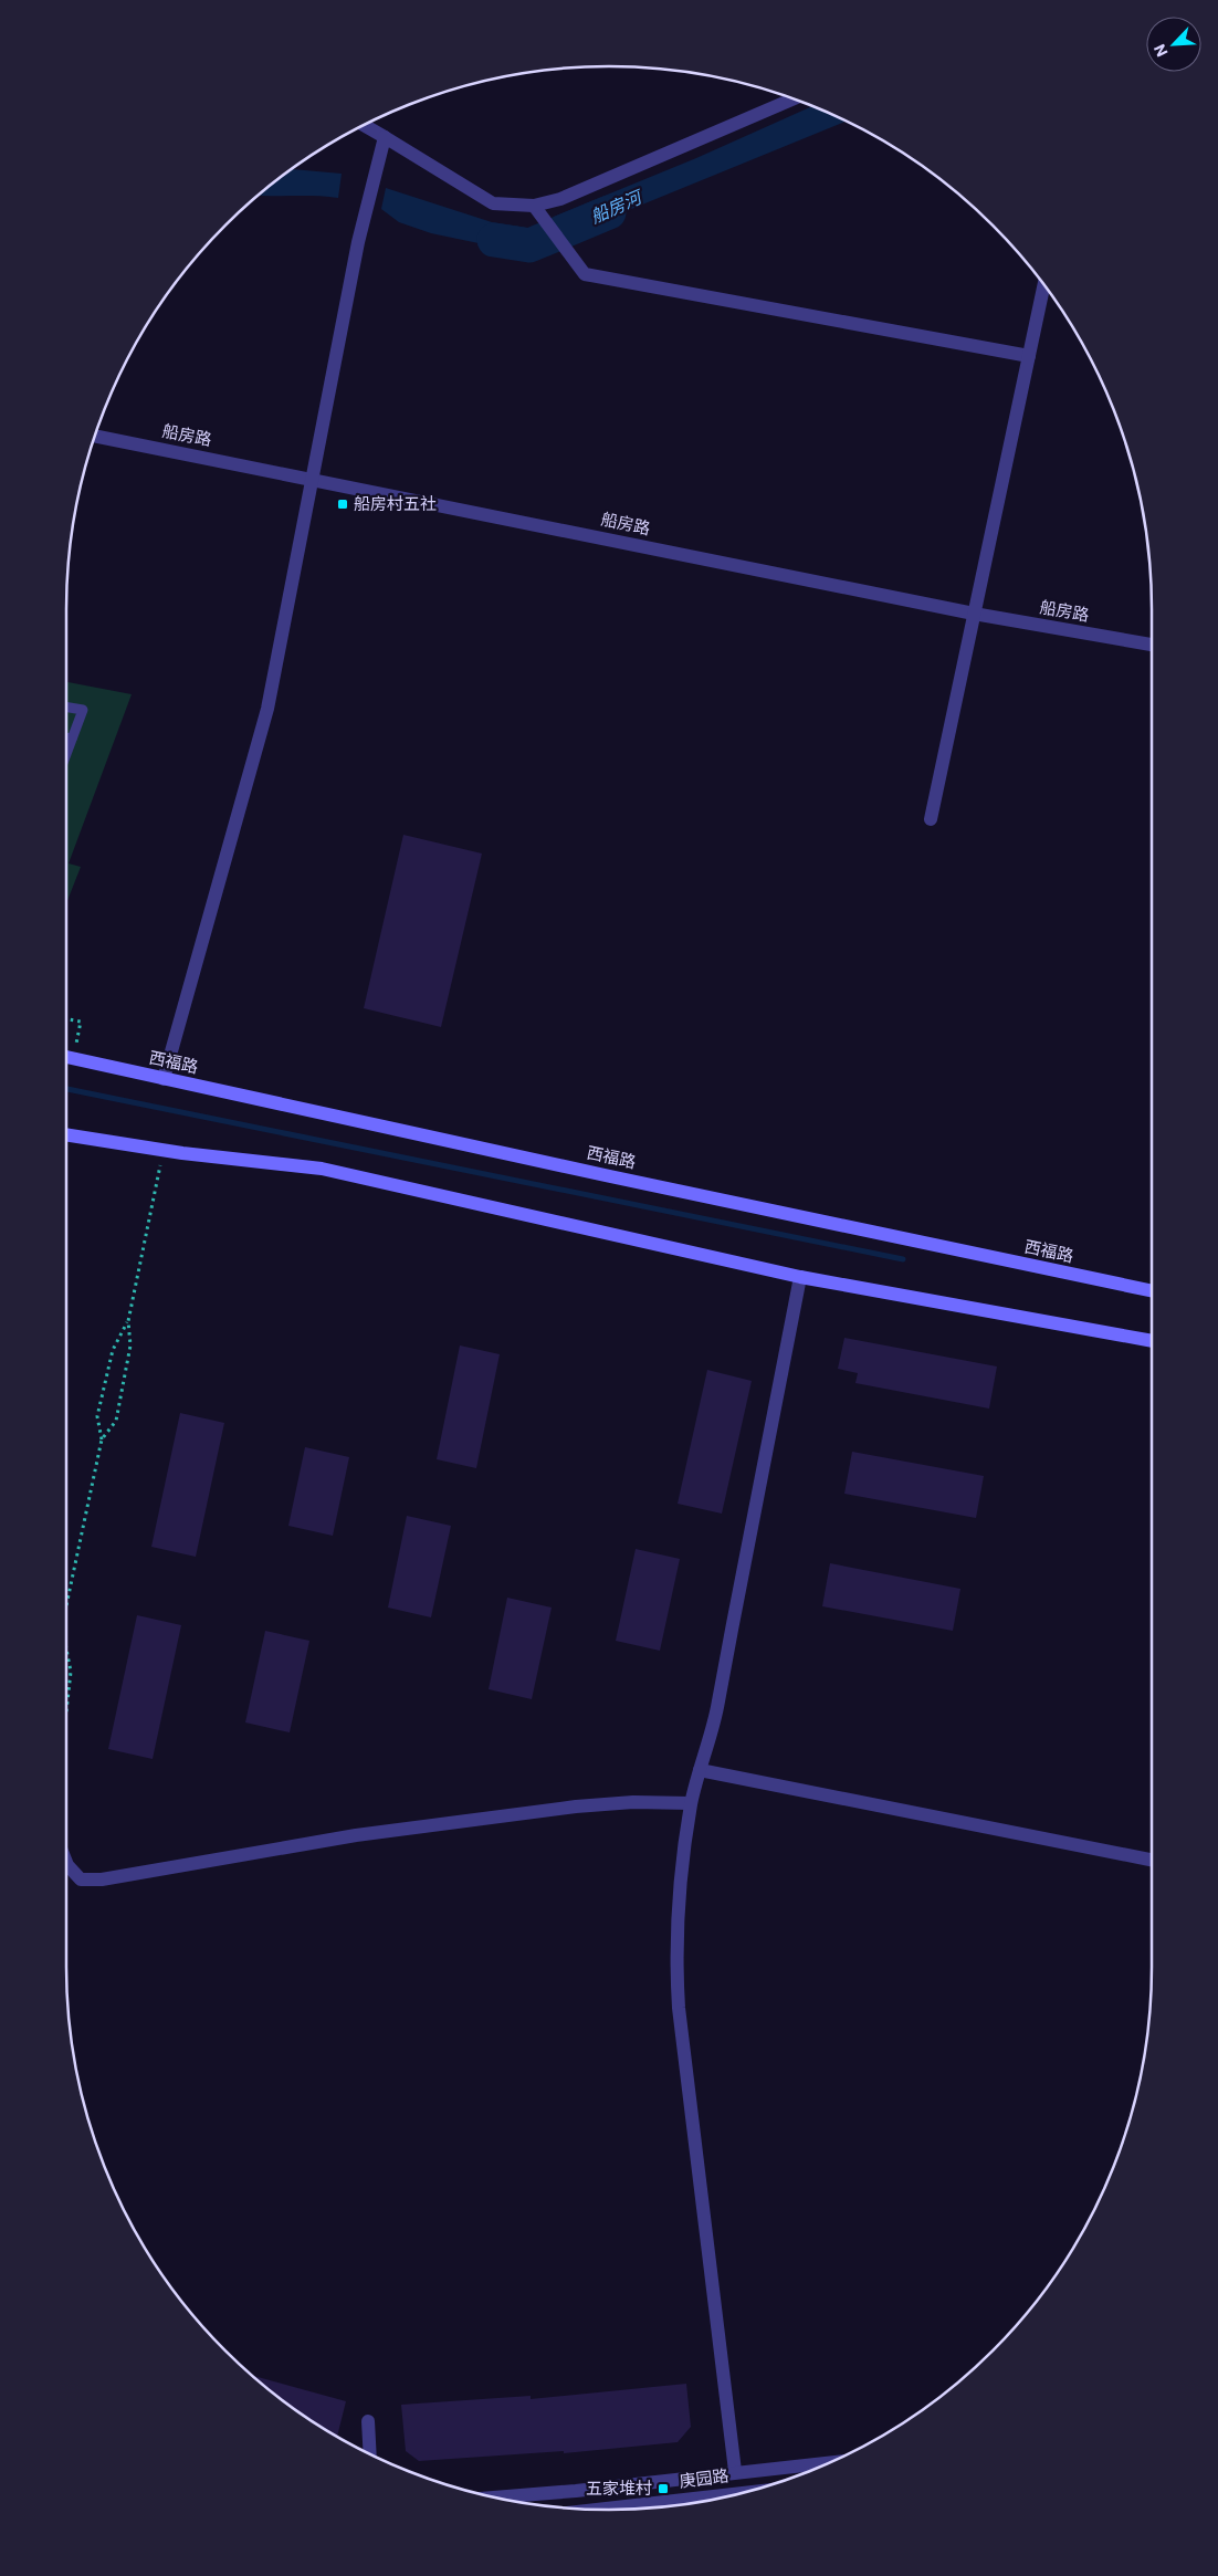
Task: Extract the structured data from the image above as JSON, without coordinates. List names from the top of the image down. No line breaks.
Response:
{"streets":{"main road":["西福路"],"street":["船房路","庚园路"]},"water":["船房河"],"places":{"transit":["船房村五社","五家堆村"]},"north":"bottom left"}
